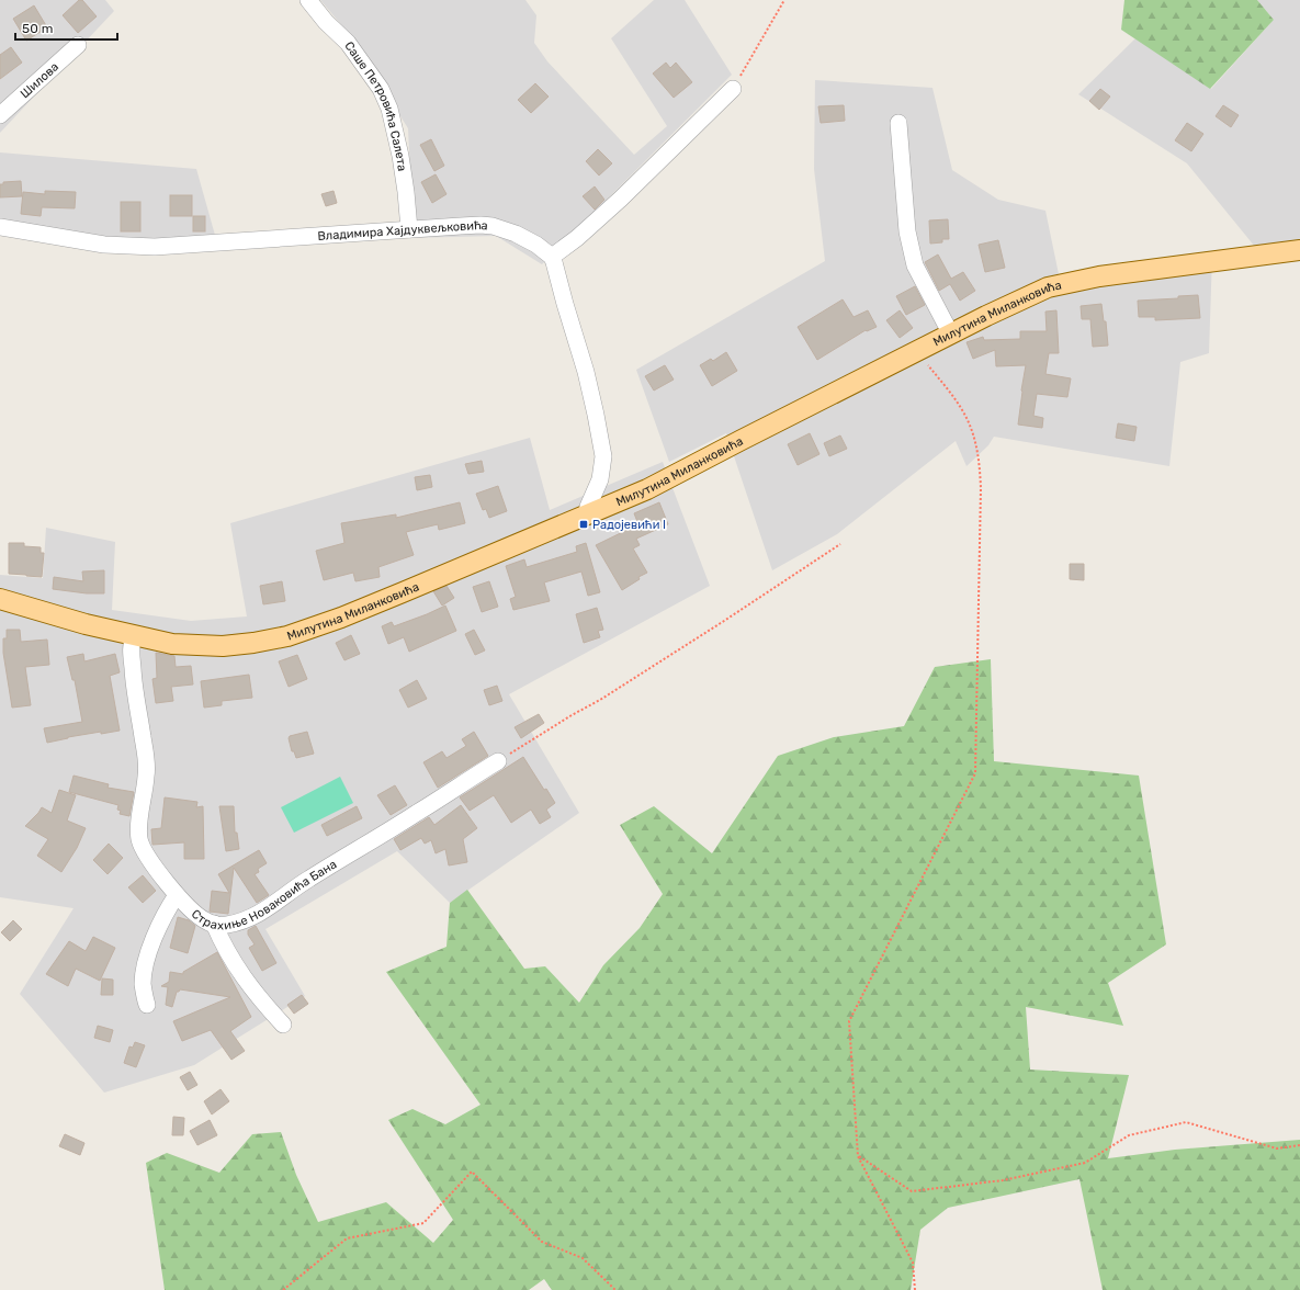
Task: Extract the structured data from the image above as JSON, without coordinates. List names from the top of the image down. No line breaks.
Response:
{"streets":{"main road":["Милутина Миланковића"],"street":["Шилова","Саше Петровића Салета","Владимира Хајдуквељковића","Страхиње Новаковића Бана"]},"crossings":[["Саше Петровића Салета","Владимира Хајдуквељковића"],["Милутина Миланковића","Страхиње Новаковића Бана"]],"places":{"transit":["Радојевићи I"]},"scale_bar":"50 m"}
